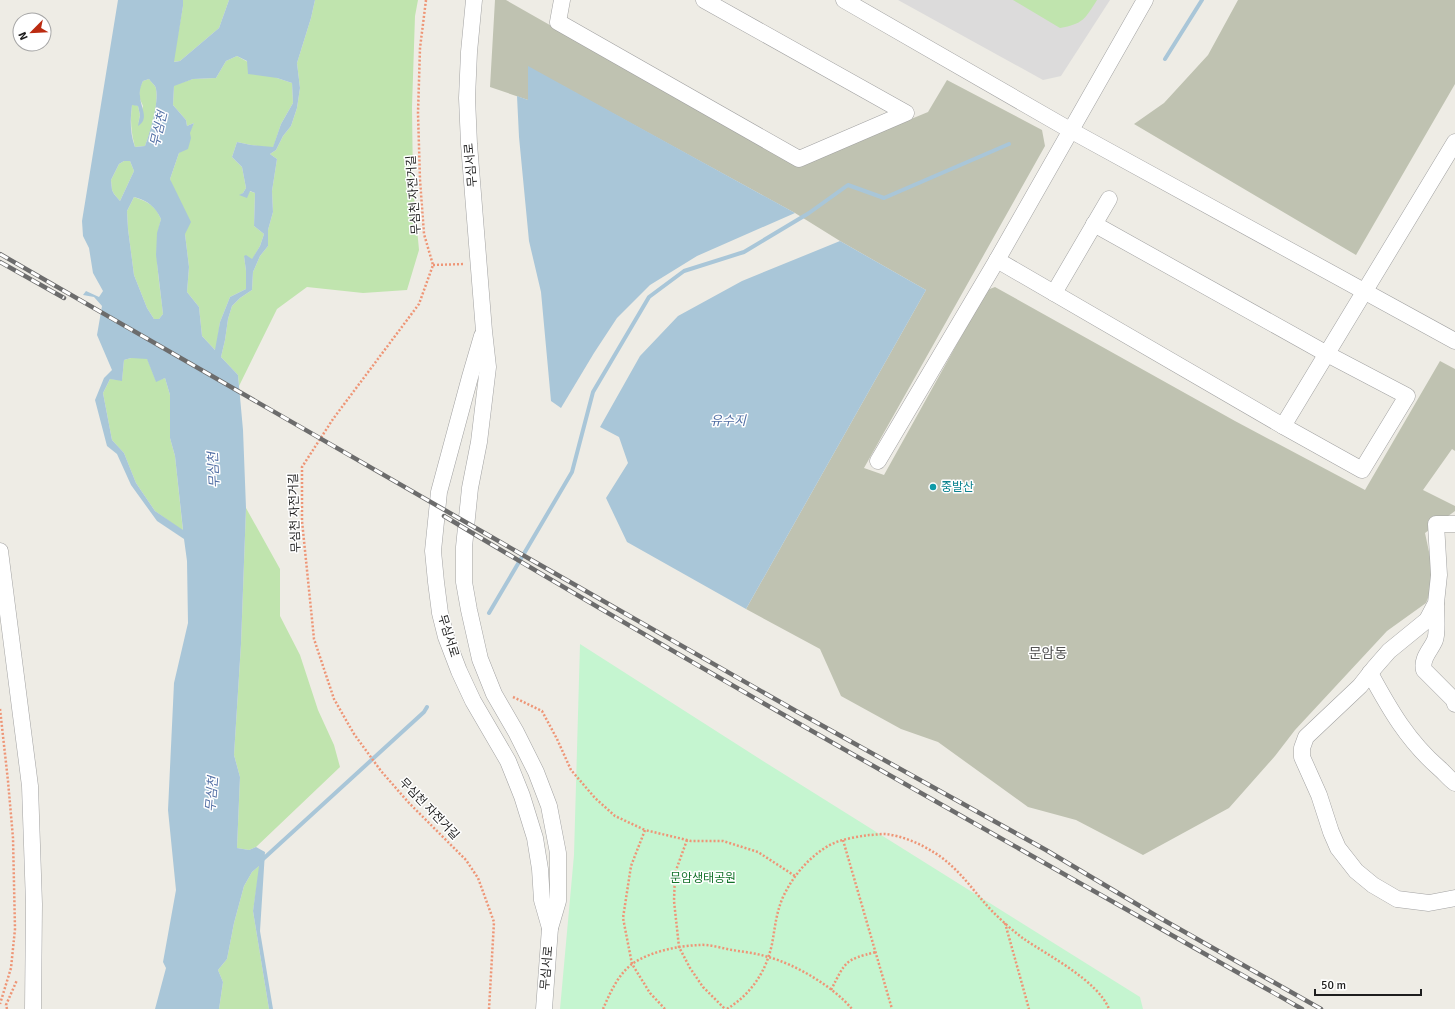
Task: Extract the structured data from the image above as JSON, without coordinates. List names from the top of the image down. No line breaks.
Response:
{"streets":{"street":["무심서로"],"path":["무심천 자전거길"]},"districts":["문암동"],"water":["무심천","유수지"],"parks":["문암생태공원"],"places":["중발산"],"scale_bar":"50 m","north":"bottom left"}
